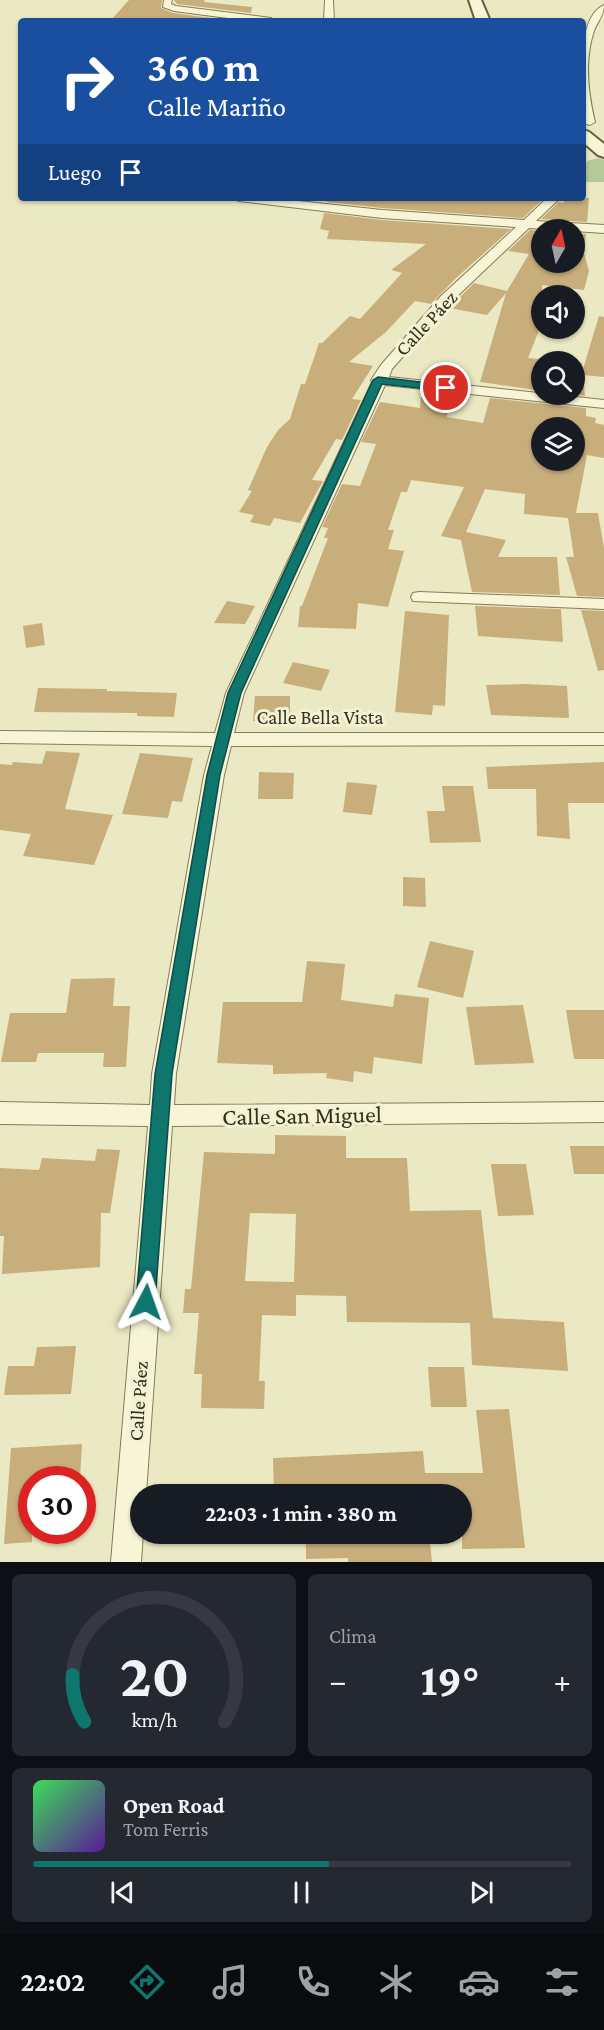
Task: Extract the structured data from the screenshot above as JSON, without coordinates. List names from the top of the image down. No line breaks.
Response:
{"streets":{"street":["Calle Páez","Calle Bella Vista","Calle San Miguel"]},"crossings":[["Calle Páez","Calle Bella Vista"],["Calle Páez","Calle San Miguel"]],"north":"top","page":{"turn":["360 m","Calle Mariño"],"then":"Luego","limit":"30","trip":"22:03 · 1 min · 380 m","tile":"Clima","heat":["−","19°","+"],"song":["Open Road","Tom Ferris"],"tabs":"22:02","gauge":["20","km/h"]}}
